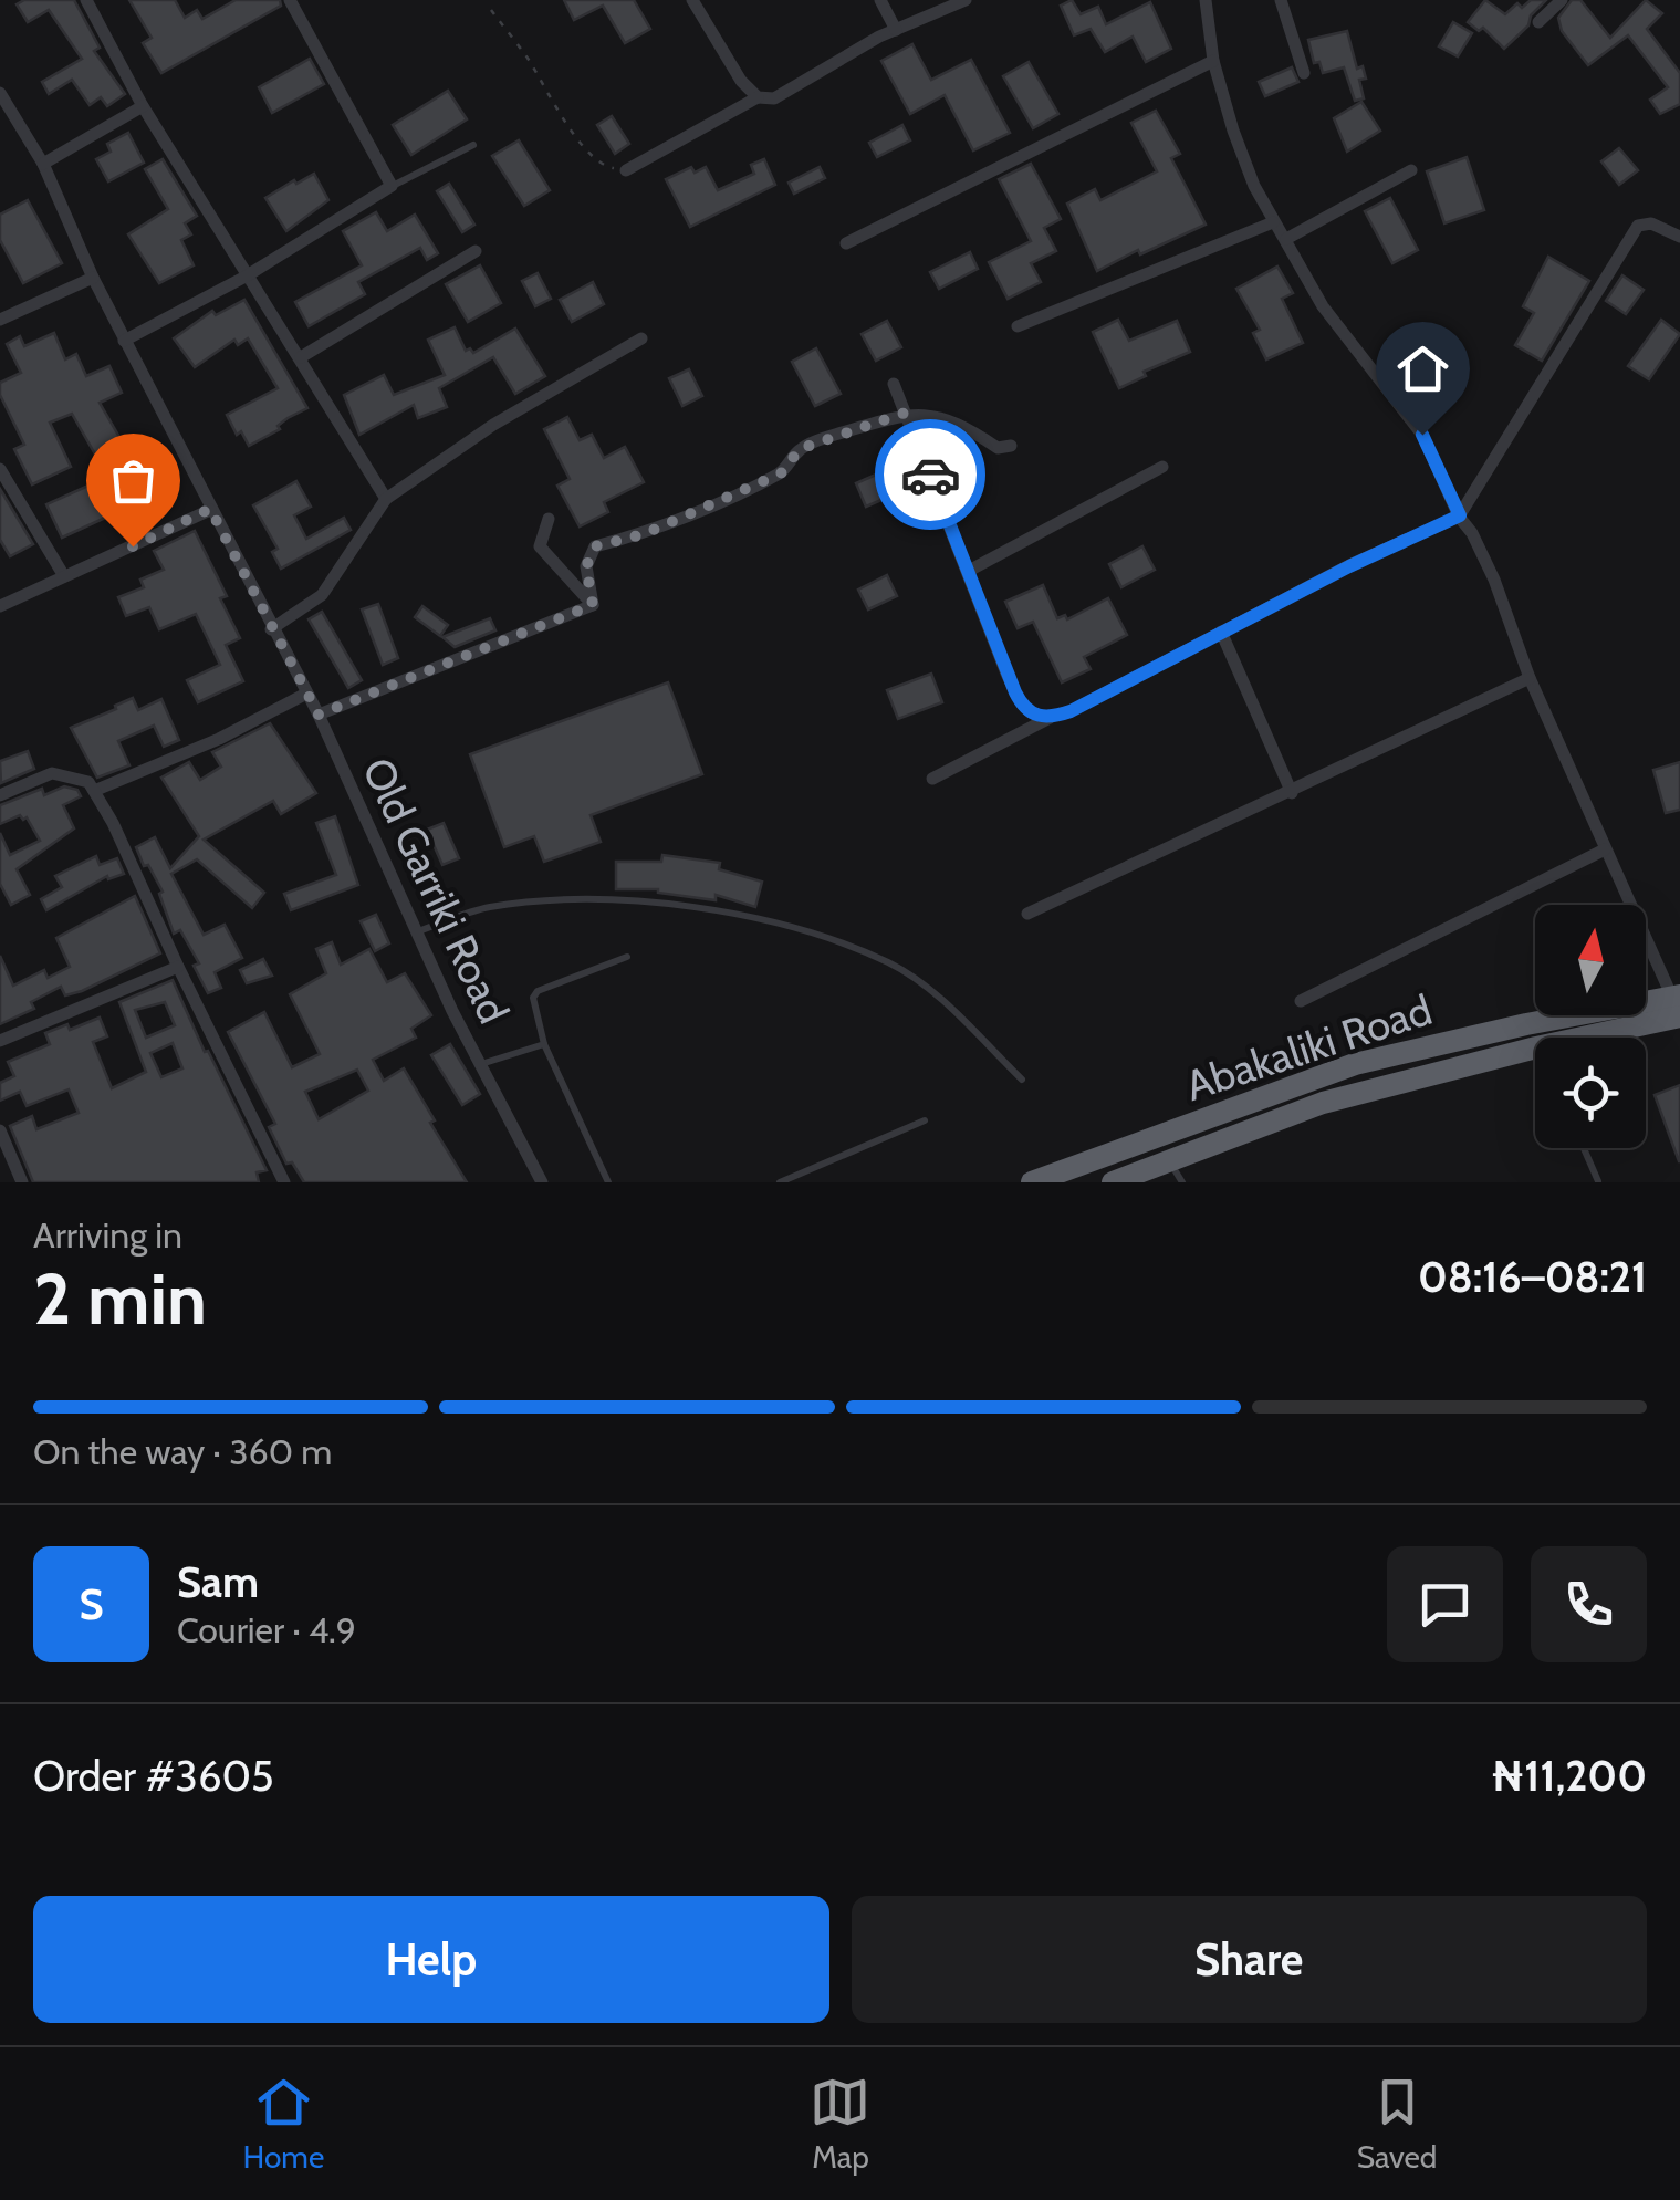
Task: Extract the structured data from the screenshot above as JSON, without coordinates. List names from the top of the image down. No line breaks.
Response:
{"streets":{"highway":["Abakaliki Road"],"street":["Old Garriki Road"]},"north":"top","page":{"heading":["2 min","Arriving in","08:16–08:21"],"panel":["Sam","Courier · 4.9","Order #3605","₦11,200"],"bar":"On the way · 360 m","round":"S","buttons":["Help","Share"],"tabs":["Home","Map","Saved"]}}
